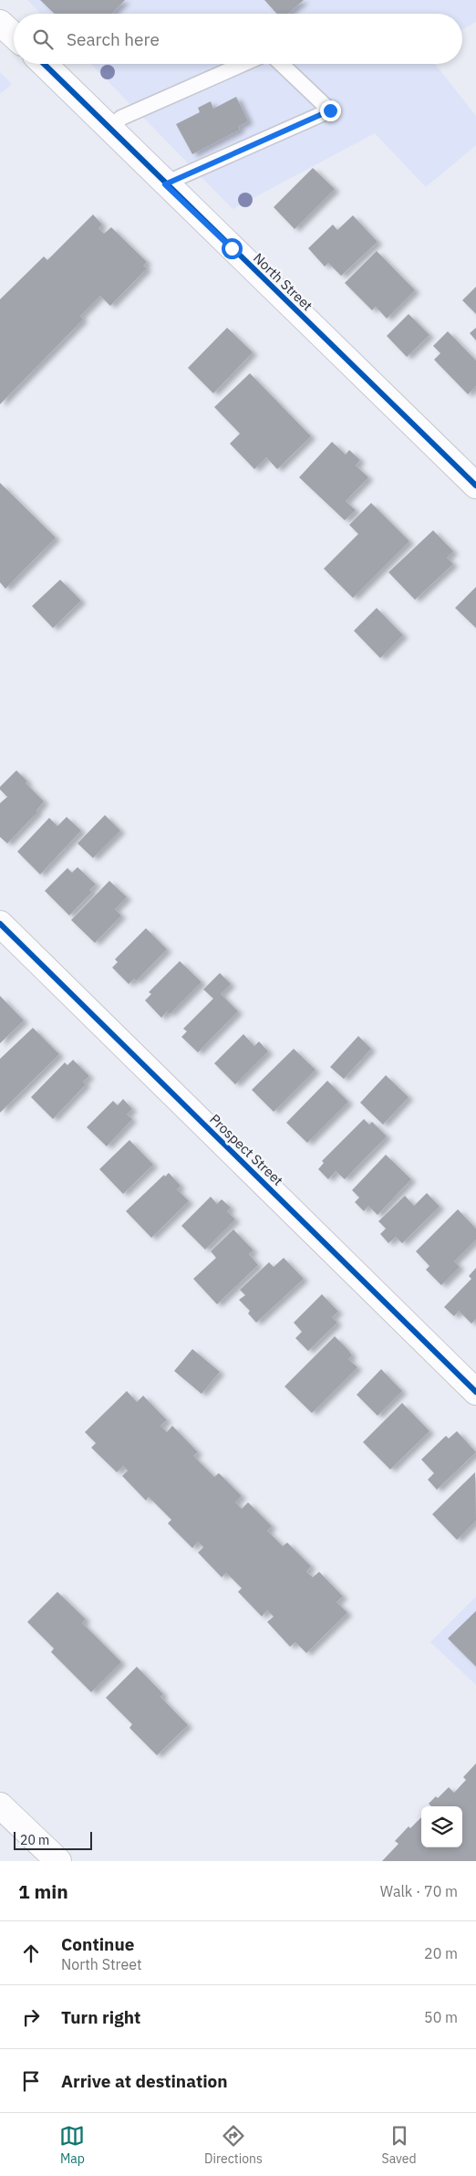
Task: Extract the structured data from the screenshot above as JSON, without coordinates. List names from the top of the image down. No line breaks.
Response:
{"streets":{"main road":["North Street","Prospect Street"]},"scale_bar":"20 m","page":{"search":"Search here","scale":"20 m","heading":["1 min","Walk · 70 m"],"list":[["Continue","North Street","20 m"],["Turn right","50 m"],"Arrive at destination"],"nav":["Map","Directions","Saved"]}}
